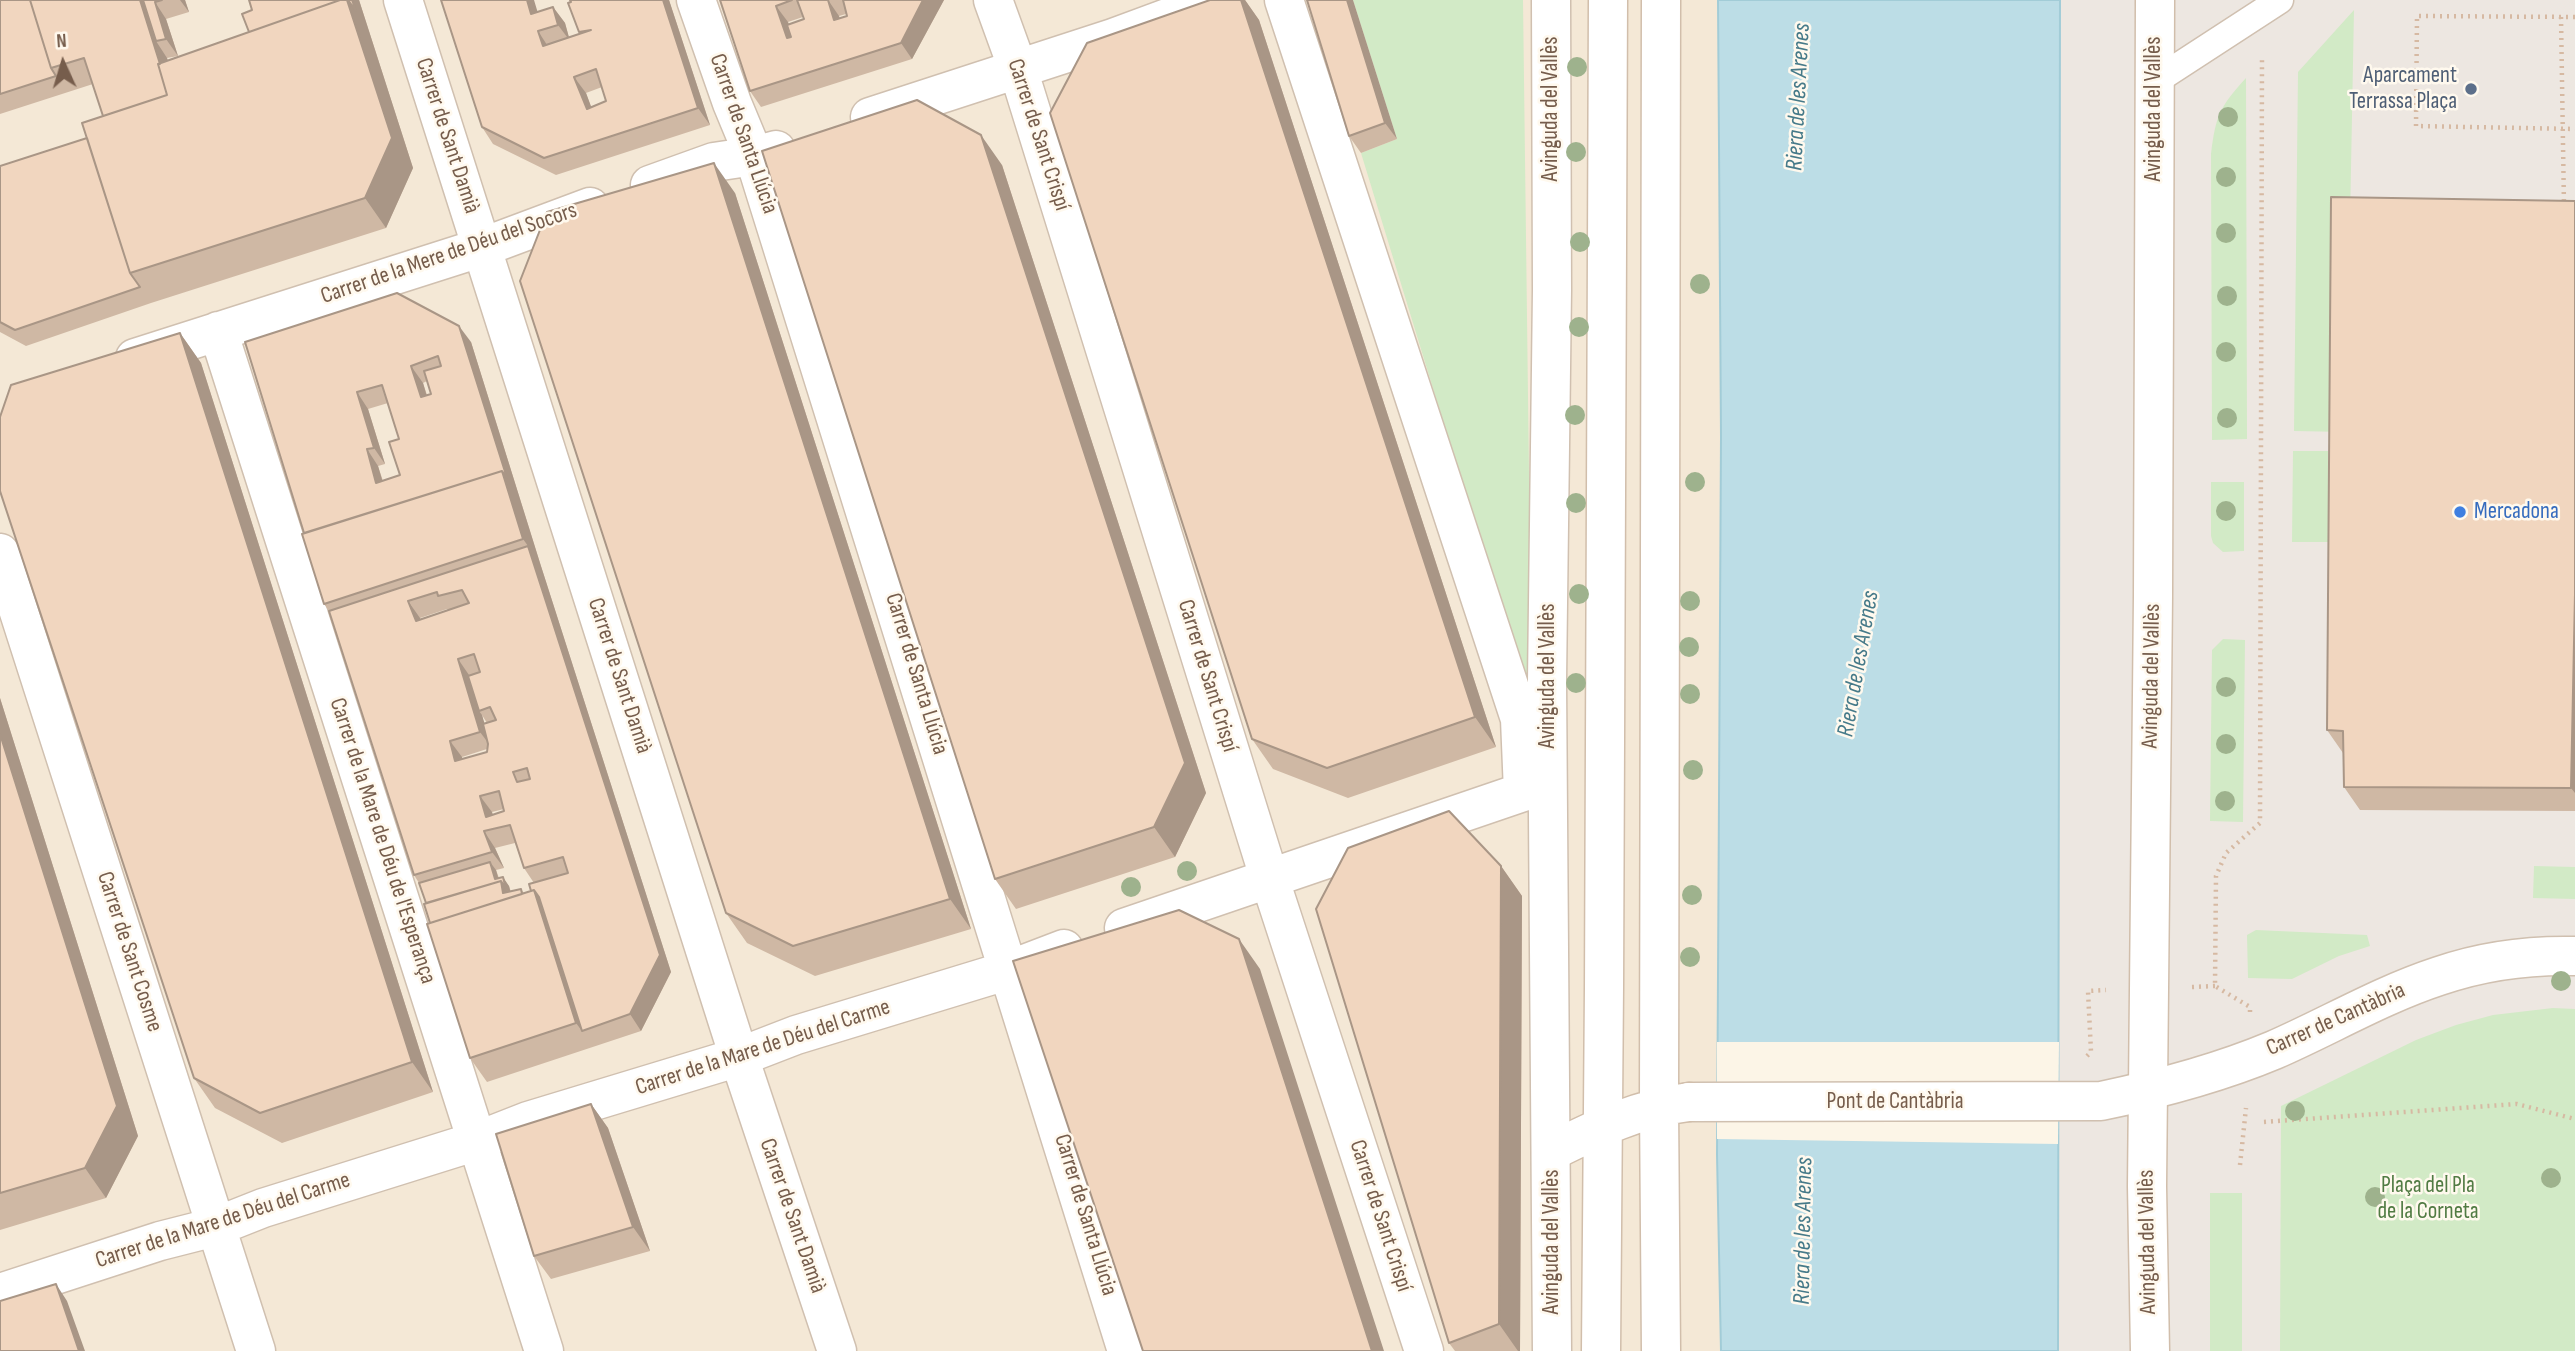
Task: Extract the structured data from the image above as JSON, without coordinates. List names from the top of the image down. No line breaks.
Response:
{"streets":{"street":["Avinguda del Vallès","Carrer de Santa Llúcia","Carrer de Sant Crispí","Carrer de Sant Damià","Carrer de la Mere de Déu del Socors","Carrer de la Mare de Déu de l'Esperança","Carrer de Sant Cosme","Carrer de Cantàbria","Carrer de la Mare de Déu del Carme","Pont de Cantàbria"]},"crossings":[["Avinguda del Vallès","Carrer de Cantàbria"],["Avinguda del Vallès","Pont de Cantàbria"],["Carrer de Santa Llúcia","Carrer de la Mere de Déu del Socors"],["Carrer de Santa Llúcia","Carrer de la Mare de Déu del Carme"],["Carrer de Sant Crispí","Carrer de la Mere de Déu del Socors"],["Carrer de Sant Crispí","Carrer de la Mare de Déu del Carme"],["Carrer de Sant Damià","Carrer de la Mere de Déu del Socors"],["Carrer de Sant Damià","Carrer de la Mare de Déu del Carme"],["Carrer de la Mere de Déu del Socors","Carrer de la Mare de Déu de l'Esperança"],["Carrer de la Mare de Déu de l'Esperança","Carrer de la Mare de Déu del Carme"],["Carrer de Sant Cosme","Carrer de la Mare de Déu del Carme"],["Carrer de Cantàbria","Pont de Cantàbria"]],"water":["Riera de les Arenes"],"parks":["Plaça del Pla de la Corneta"],"places":["Aparcament Terrassa Plaça","Mercadona"],"north":"top"}
